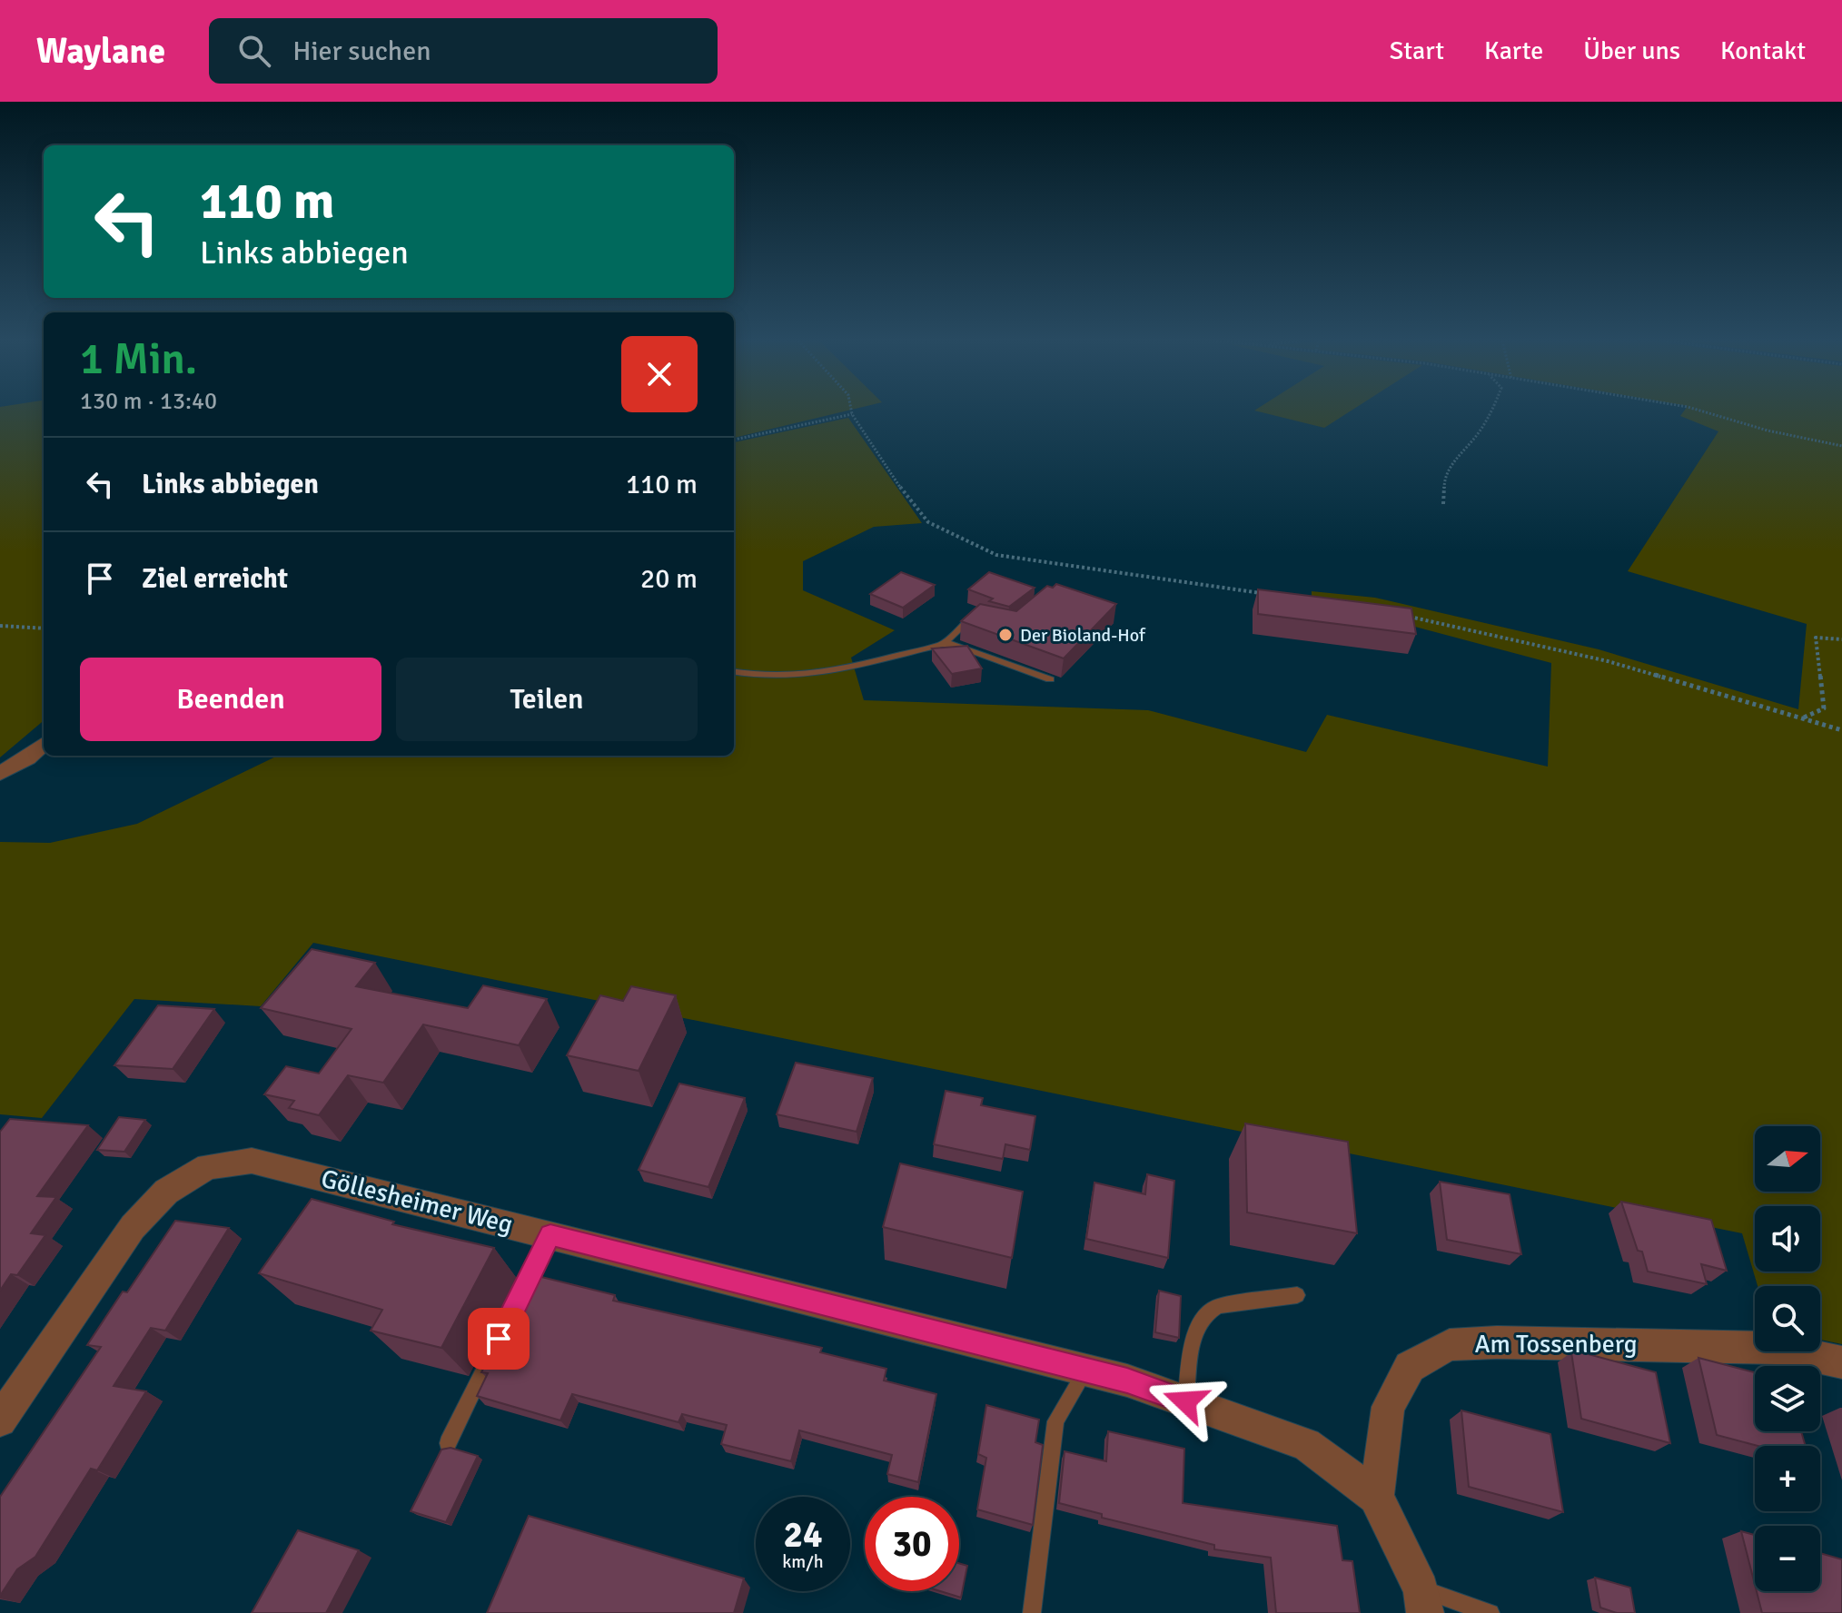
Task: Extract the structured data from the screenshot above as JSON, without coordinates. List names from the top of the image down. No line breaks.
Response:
{"streets":{"street":["Göllesheimer Weg","Am Tossenberg"]},"crossings":[["Göllesheimer Weg","Am Tossenberg"]],"places":["Der Bioland-Hof"],"north":"right","page":{"header":"Waylane","search":"Hier suchen","nav":["Start","Karte","Über uns","Kontakt"],"turn":["110 m","Links abbiegen"],"heading":["1 Min.","130 m · 13:40"],"list":[{"name":"Links abbiegen","value":"110 m"},{"name":"Ziel erreicht","value":"20 m"}],"buttons":["Beenden","Teilen"],"map_buttons":["+","−"],"speed":"24 km/h","limit":"30"}}
